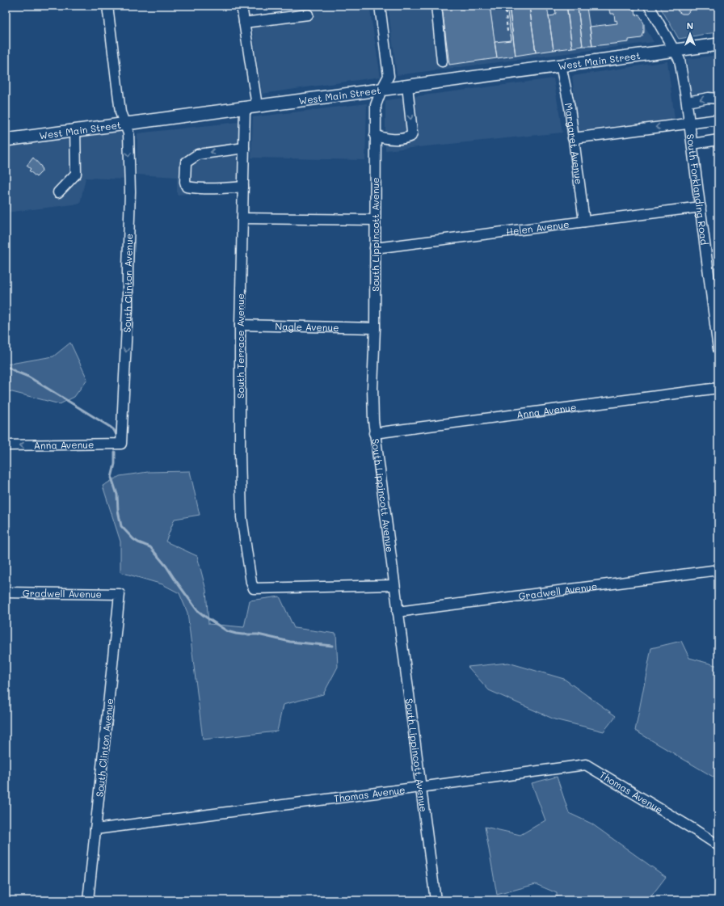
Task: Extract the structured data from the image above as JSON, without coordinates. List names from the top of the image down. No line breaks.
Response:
{"streets":{"main road":["West Main Street"],"street":["Margaret Avenue","South Forklanding Road","Helen Avenue","South Lippincott Avenue","South Clinton Avenue","Nagle Avenue","South Terrace Avenue","Anna Avenue","Gradwell Avenue","Thomas Avenue"]},"crossings":[["West Main Street","Margaret Avenue"],["West Main Street","South Forklanding Road"],["West Main Street","South Lippincott Avenue"],["West Main Street","South Clinton Avenue"],["West Main Street","South Terrace Avenue"],["Margaret Avenue","Helen Avenue"],["South Forklanding Road","Helen Avenue"],["Helen Avenue","South Lippincott Avenue"],["South Lippincott Avenue","Nagle Avenue"],["South Lippincott Avenue","South Terrace Avenue"],["South Lippincott Avenue","Anna Avenue"],["South Lippincott Avenue","Gradwell Avenue"],["South Lippincott Avenue","Thomas Avenue"],["South Clinton Avenue","Anna Avenue"],["South Clinton Avenue","Gradwell Avenue"],["South Clinton Avenue","Thomas Avenue"],["Nagle Avenue","South Terrace Avenue"]],"one_way":["South Clinton Avenue"],"north":"top"}
